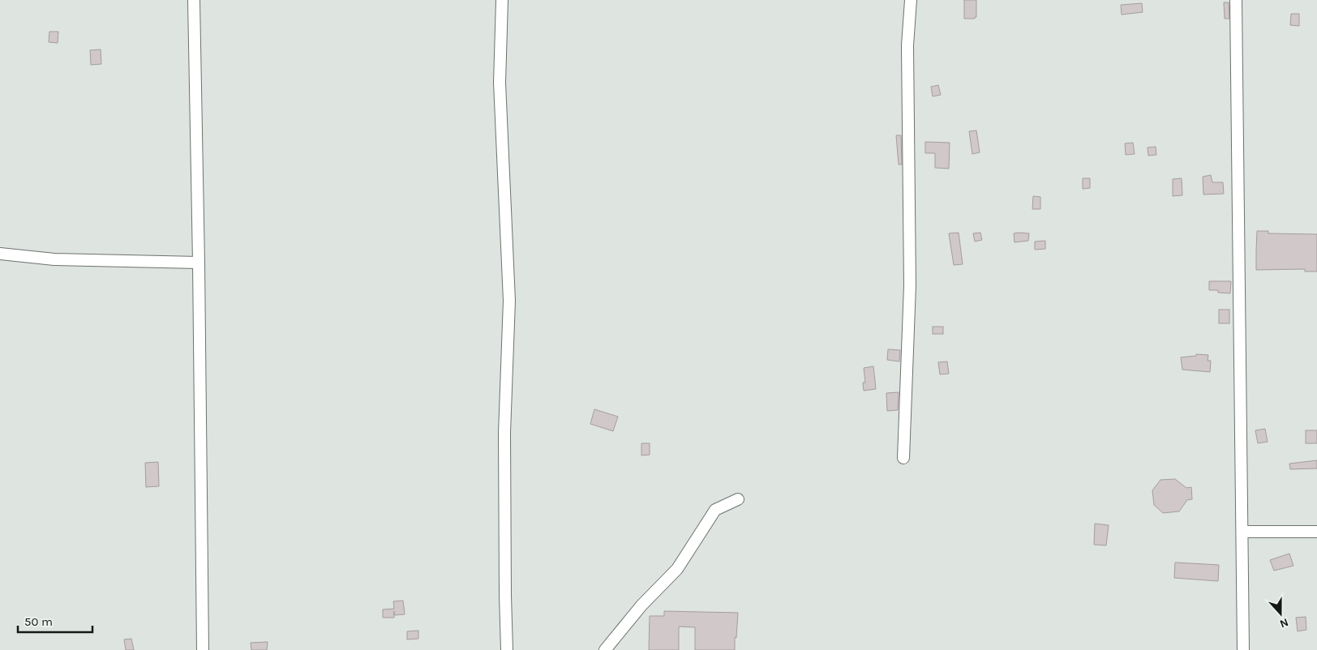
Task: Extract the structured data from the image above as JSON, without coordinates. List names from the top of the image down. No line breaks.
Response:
{"scale_bar":"50 m","north":"bottom"}
